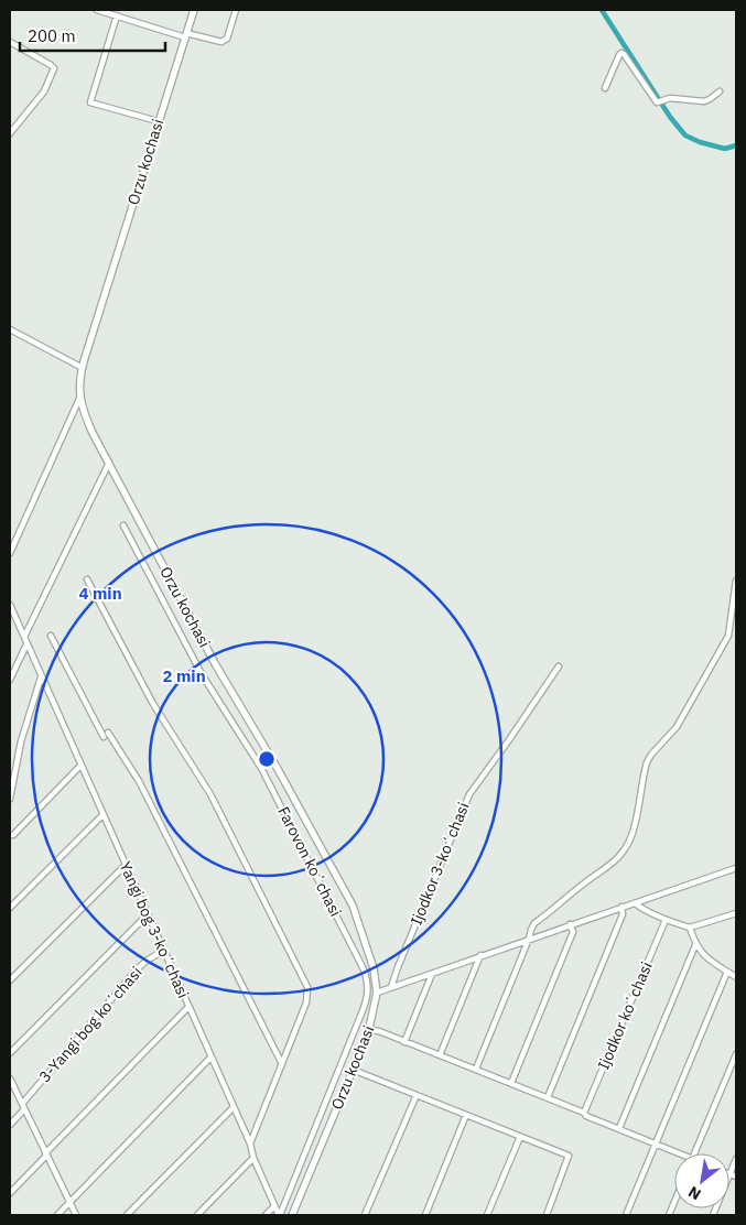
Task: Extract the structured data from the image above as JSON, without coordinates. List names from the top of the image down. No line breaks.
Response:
{"streets":{"main road":["Orzu kochasi"],"street":["Farovon koʻchasi","Ijodkor 3-koʼchasi","Yangi bog 3-koʼchasi","Ijodkor koʻchasi","3-Yangi bog koʼchasi"]},"crossings":[["Farovon koʻchasi","Yangi bog 3-koʼchasi"],["Yangi bog 3-koʼchasi","3-Yangi bog koʼchasi"]],"scale_bar":"200 m","north":"bottom left","rings":["4 min","2 min"]}
